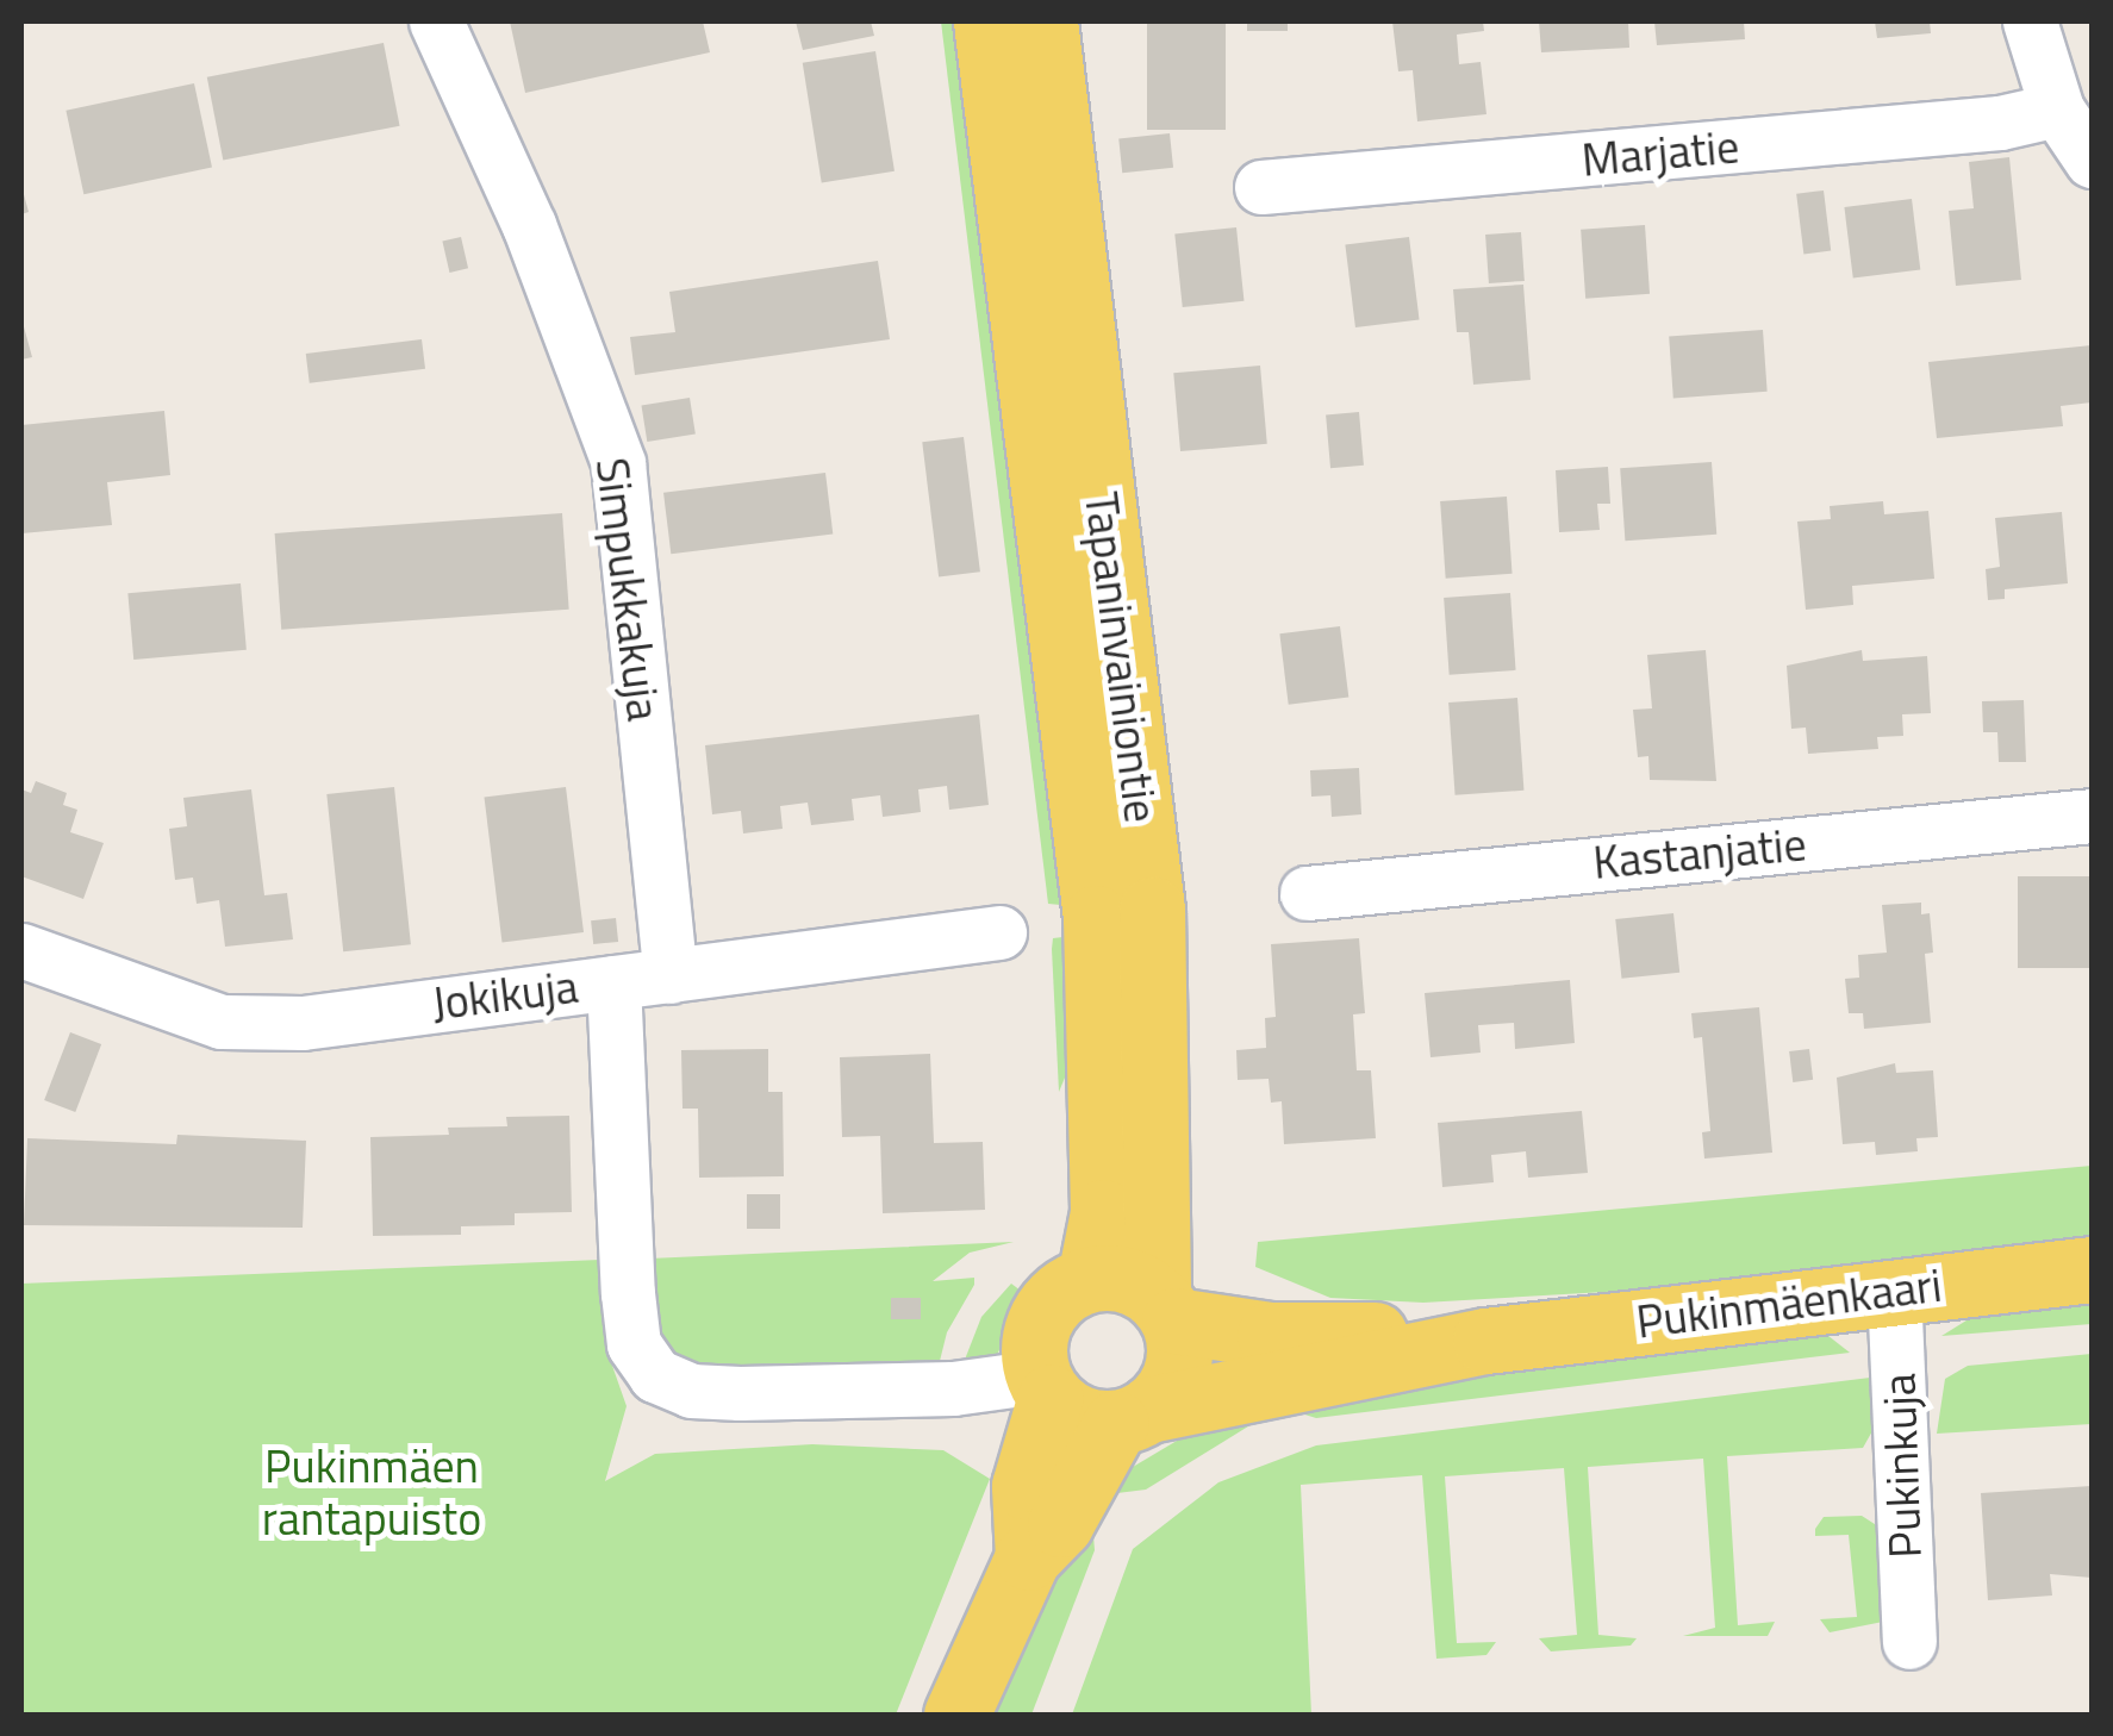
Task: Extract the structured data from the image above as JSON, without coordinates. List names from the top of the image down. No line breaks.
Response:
{"streets":{"main road":["Tapaninvainiontie","Pukinmäenkaari"],"street":["Marjatie","Simpukkakuja","Kastanjatie","Jokikuja","Pukinkuja"]},"crossings":[["Simpukkakuja","Jokikuja"],["Tapaninvainiontie","Pukinmäenkaari"],["Pukinmäenkaari","Pukinkuja"]],"parks":["Pukinmäen rantapuisto"]}
